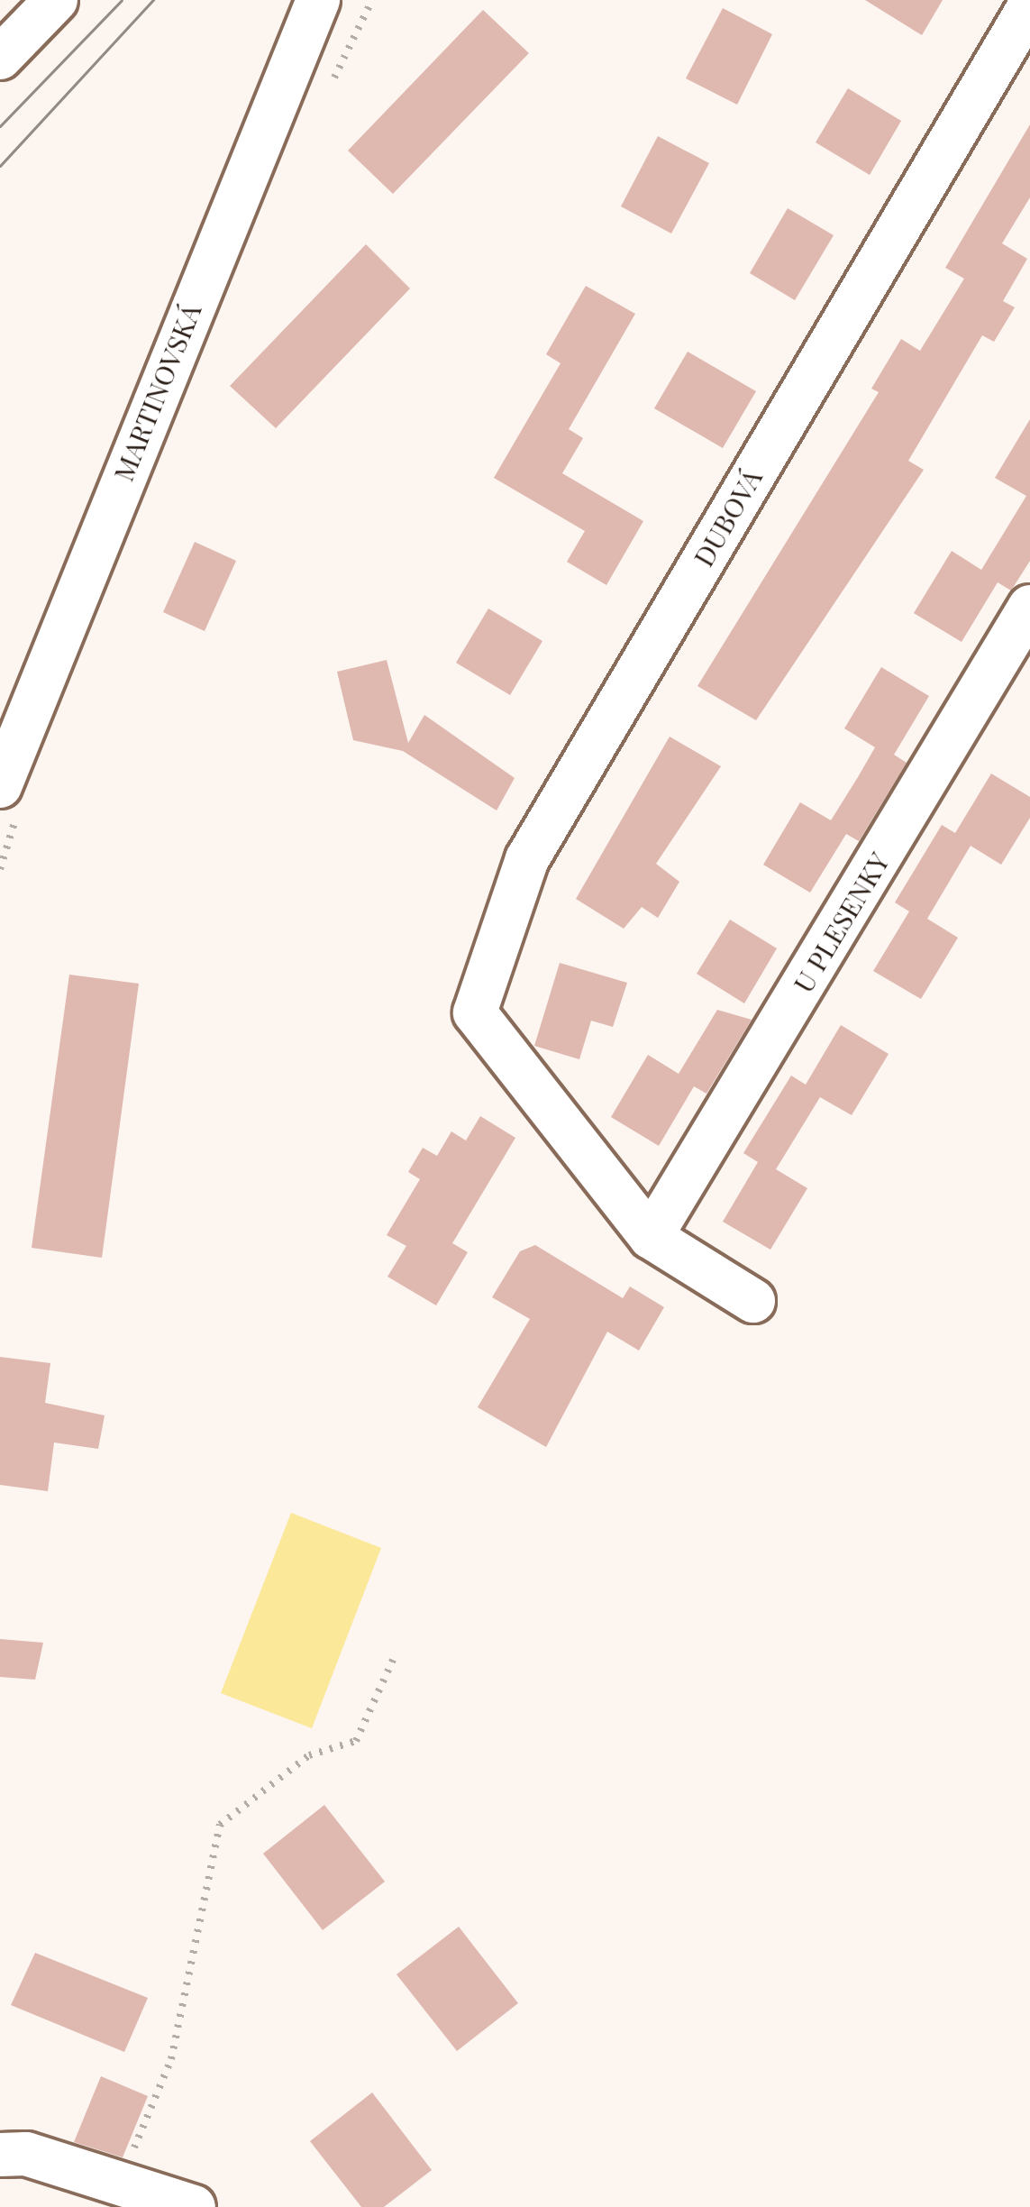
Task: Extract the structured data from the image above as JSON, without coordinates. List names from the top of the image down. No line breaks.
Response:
{"streets":{"street":["MARTINOVSKÁ","DUBOVÁ","U PLESENKY"]},"crossings":[["DUBOVÁ","U PLESENKY"]]}
